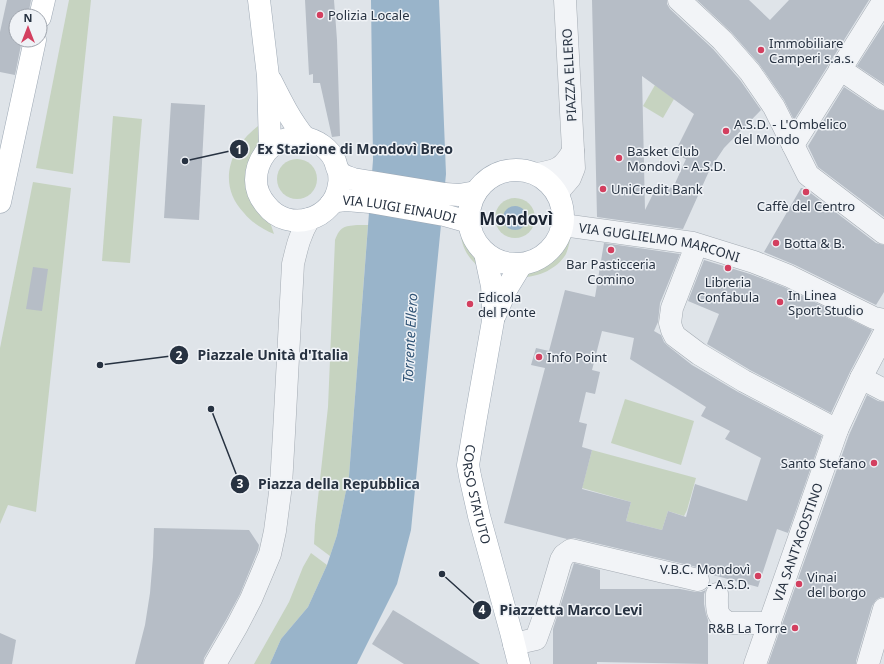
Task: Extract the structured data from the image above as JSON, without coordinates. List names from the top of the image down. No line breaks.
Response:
{"streets":{"main road":["VIA LUIGI EINAUDI","CORSO STATUTO"],"street":["PIAZZA ELLERO","VIA GUGLIELMO MARCONI","VIA SANT'AGOSTINO"]},"crossings":[["PIAZZA ELLERO","VIA LUIGI EINAUDI"],["PIAZZA ELLERO","VIA GUGLIELMO MARCONI"],["PIAZZA ELLERO","CORSO STATUTO"],["VIA LUIGI EINAUDI","VIA GUGLIELMO MARCONI"],["VIA LUIGI EINAUDI","CORSO STATUTO"],["VIA GUGLIELMO MARCONI","CORSO STATUTO"],["VIA GUGLIELMO MARCONI","VIA SANT'AGOSTINO"]],"districts":["Mondovì"],"water":["Torrente Ellero"],"places":["Polizia Locale","Immobiliare Camperi s.a.s.","A.S.D. - L'Ombelico del Mondo","Basket Club Mondovì - A.S.D.","Ex Stazione di Mondovì Breo","UniCredit Bank","Caffè del Centro","Botta & B.","Bar Pasticceria Comino","Libreria Confabula","In Linea Sport Studio","Edicola del Ponte","Info Point","Piazzale Unità d'Italia","Piazza della Repubblica","Santo Stefano","Piazzetta Marco Levi","V.B.C. Mondovì - A.S.D.","Vinai del borgo","R&B La Torre"],"north":"top"}
